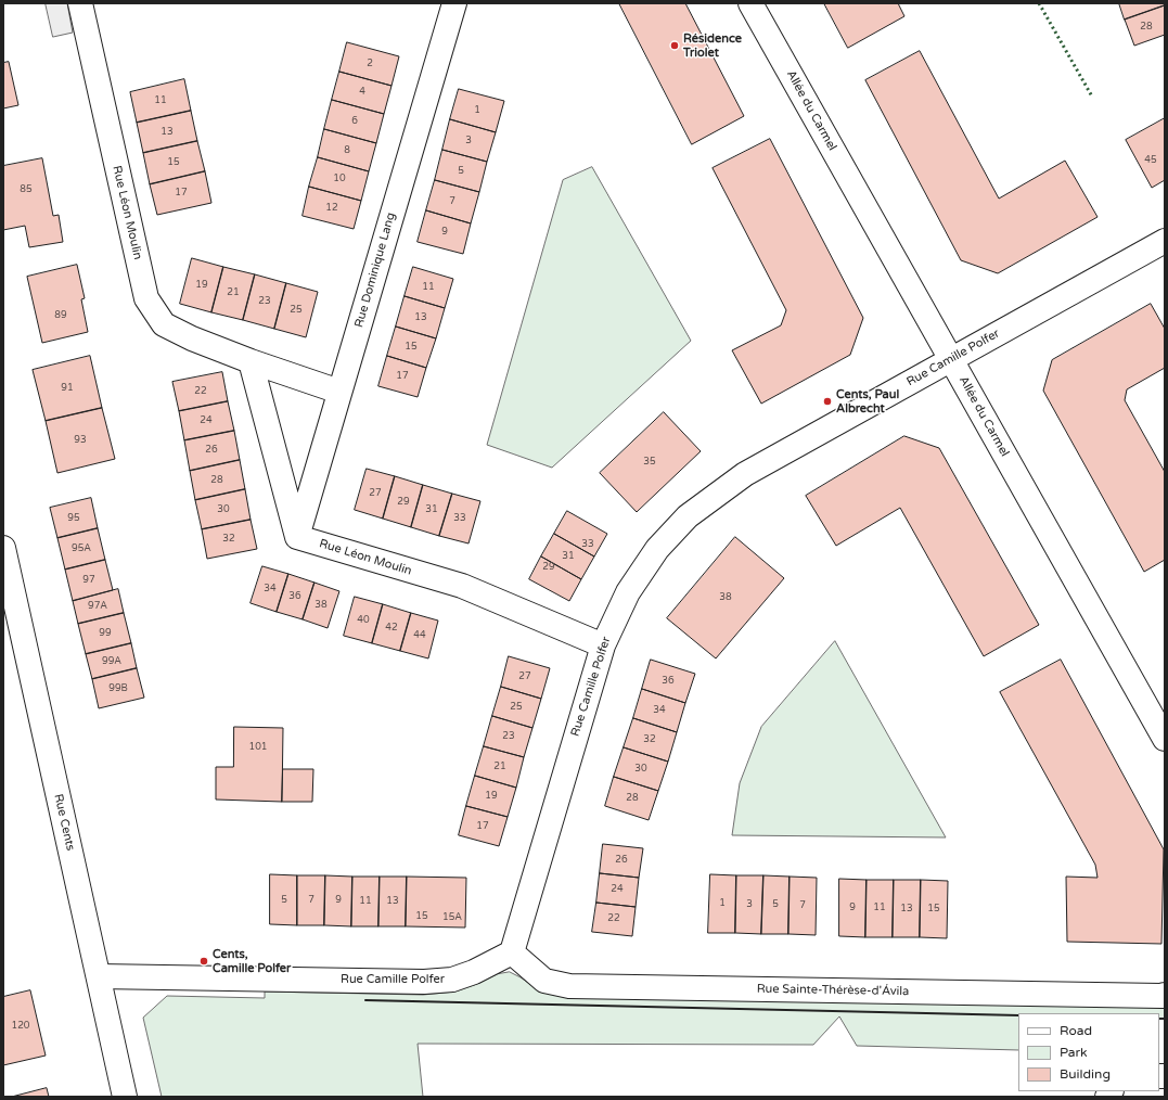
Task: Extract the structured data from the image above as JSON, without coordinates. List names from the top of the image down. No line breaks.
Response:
{"streets":{"street":["Allée du Carmel","Rue Léon Moulin","Rue Dominique Lang","Rue Camille Polfer","Rue Cents","Rue Sainte-Thérèse-d'Ávila"]},"crossings":[["Allée du Carmel","Rue Camille Polfer"],["Rue Léon Moulin","Rue Dominique Lang"],["Rue Léon Moulin","Rue Camille Polfer"],["Rue Camille Polfer","Rue Cents"],["Rue Camille Polfer","Rue Sainte-Thérèse-d'Ávila"]],"places":["Résidence Triolet","Cents, Paul Albrecht","Cents, Camille Polfer"],"house_numbers":["28","2","4","11","1","6","13","3","8","45","15","5","10","85","17","7","12","9","19","11","21","23","25","89","13","15","17","91","22","24","93","26","35","28","27","29","30","31","95","33","32","33","95A","31","29","97","34","36","38","38","97A","40","42","99","44","99A","27","36","99B","25","34","23","32","101","21","30","19","28","17","26","24","5","7","9","11","13","1","3","5","7","9","11","13","15","15","15A","22","120"],"legend":["Road","Park","Building"]}
